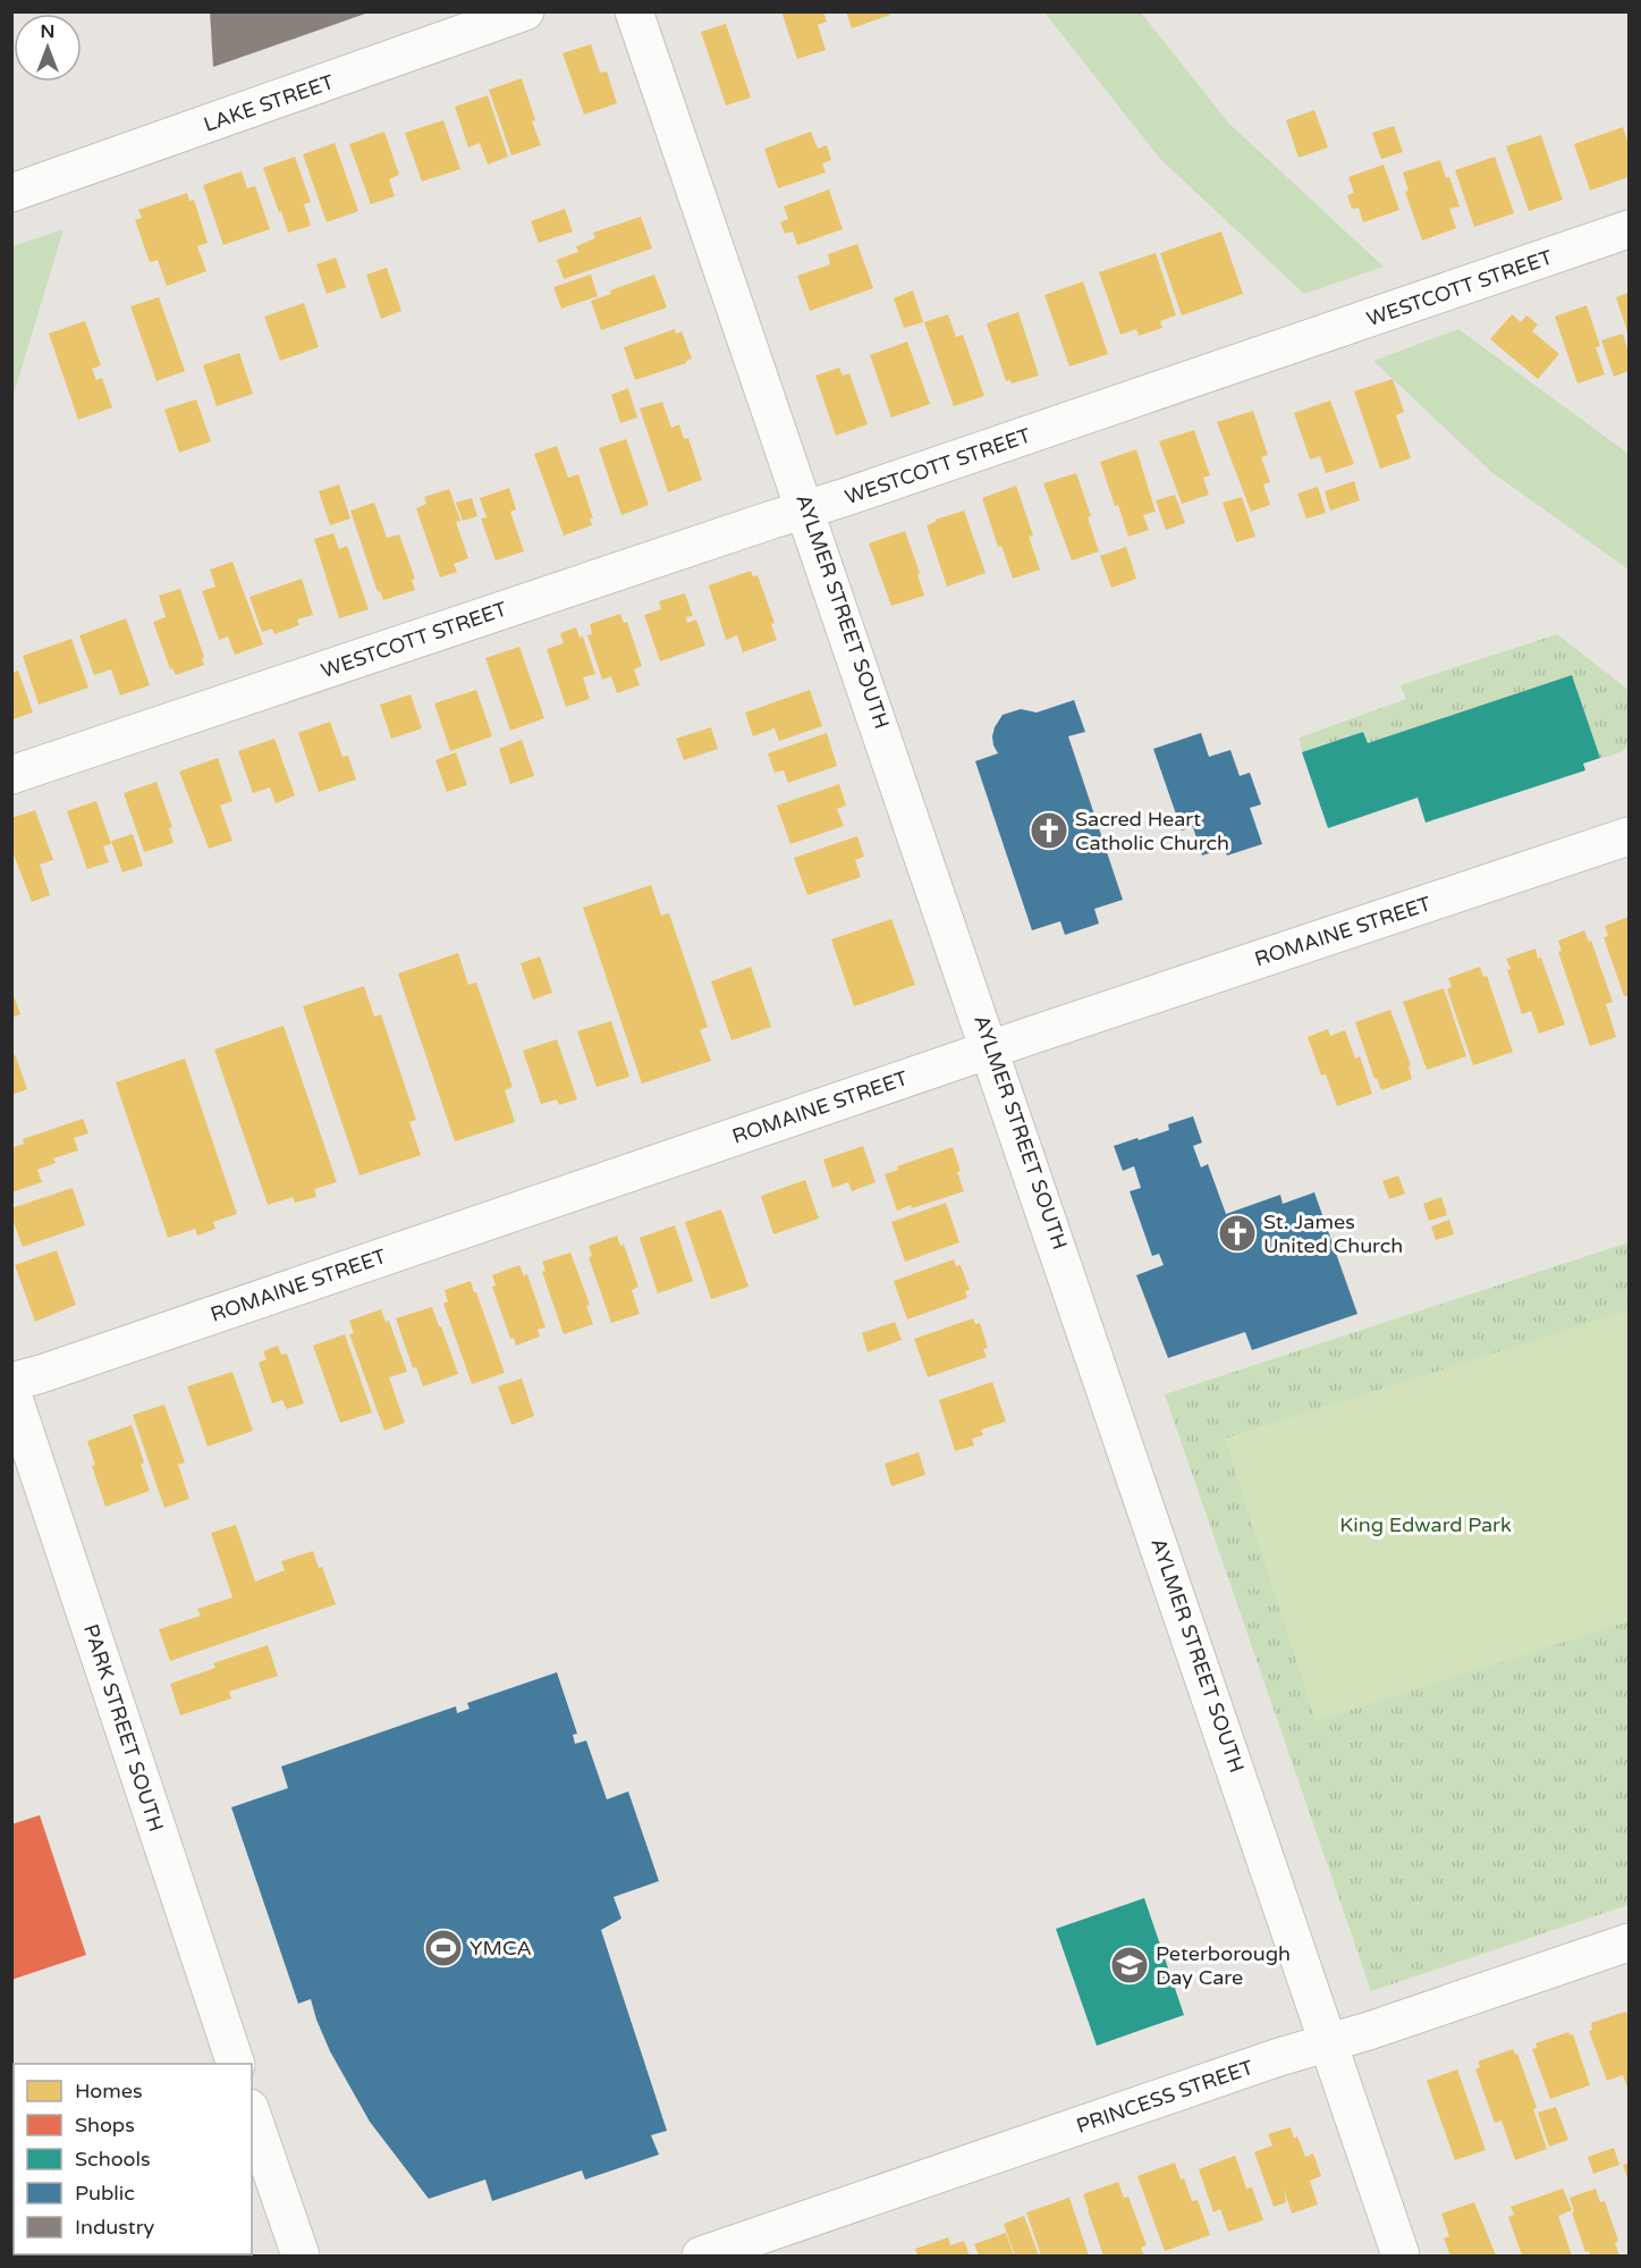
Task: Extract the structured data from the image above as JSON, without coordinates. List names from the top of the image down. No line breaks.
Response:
{"streets":{"street":["LAKE STREET","WESTCOTT STREET","AYLMER STREET SOUTH","ROMAINE STREET","PARK STREET SOUTH","PRINCESS STREET"]},"crossings":[["WESTCOTT STREET","AYLMER STREET SOUTH"],["AYLMER STREET SOUTH","ROMAINE STREET"],["AYLMER STREET SOUTH","PRINCESS STREET"]],"parks":["King Edward Park"],"places":{"church":["Sacred Heart Catholic Church","St. James United Church"],"sports":["YMCA"],"school or university":["Peterborough Day Care"]},"legend":["Homes","Shops","Schools","Public","Industry"],"north":"top"}
